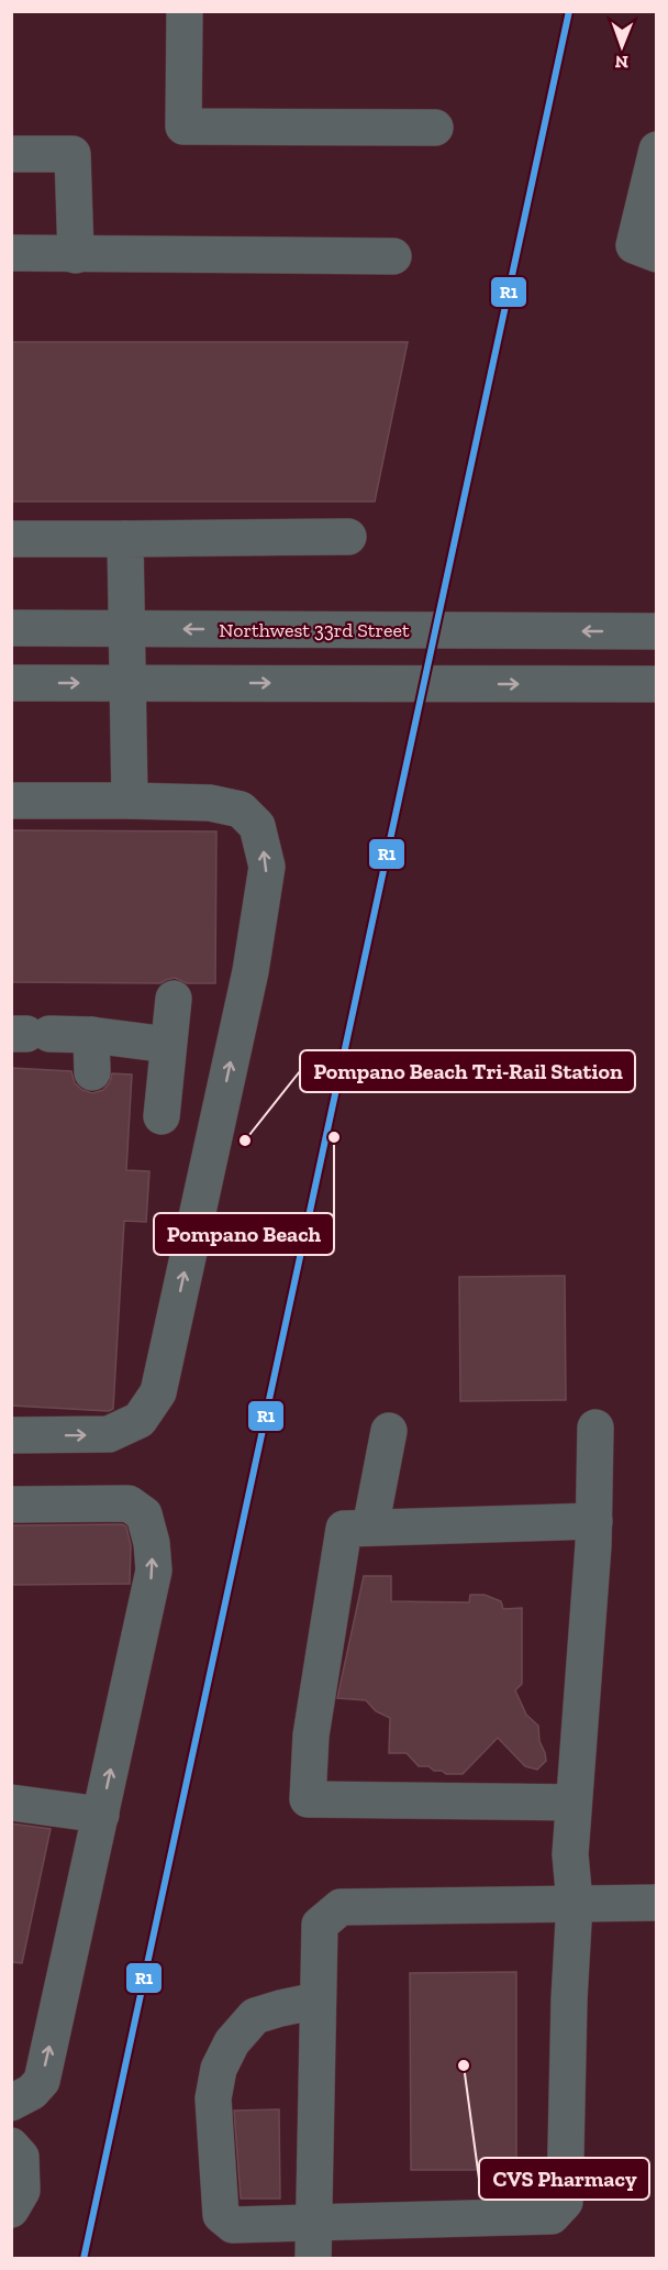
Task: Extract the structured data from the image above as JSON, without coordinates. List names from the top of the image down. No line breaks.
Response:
{"streets":{"street":["Northwest 33rd Street"]},"places":["Pompano Beach","Pompano Beach Tri-Rail Station","CVS Pharmacy"],"lines":["transit line R1"],"north":"bottom"}
